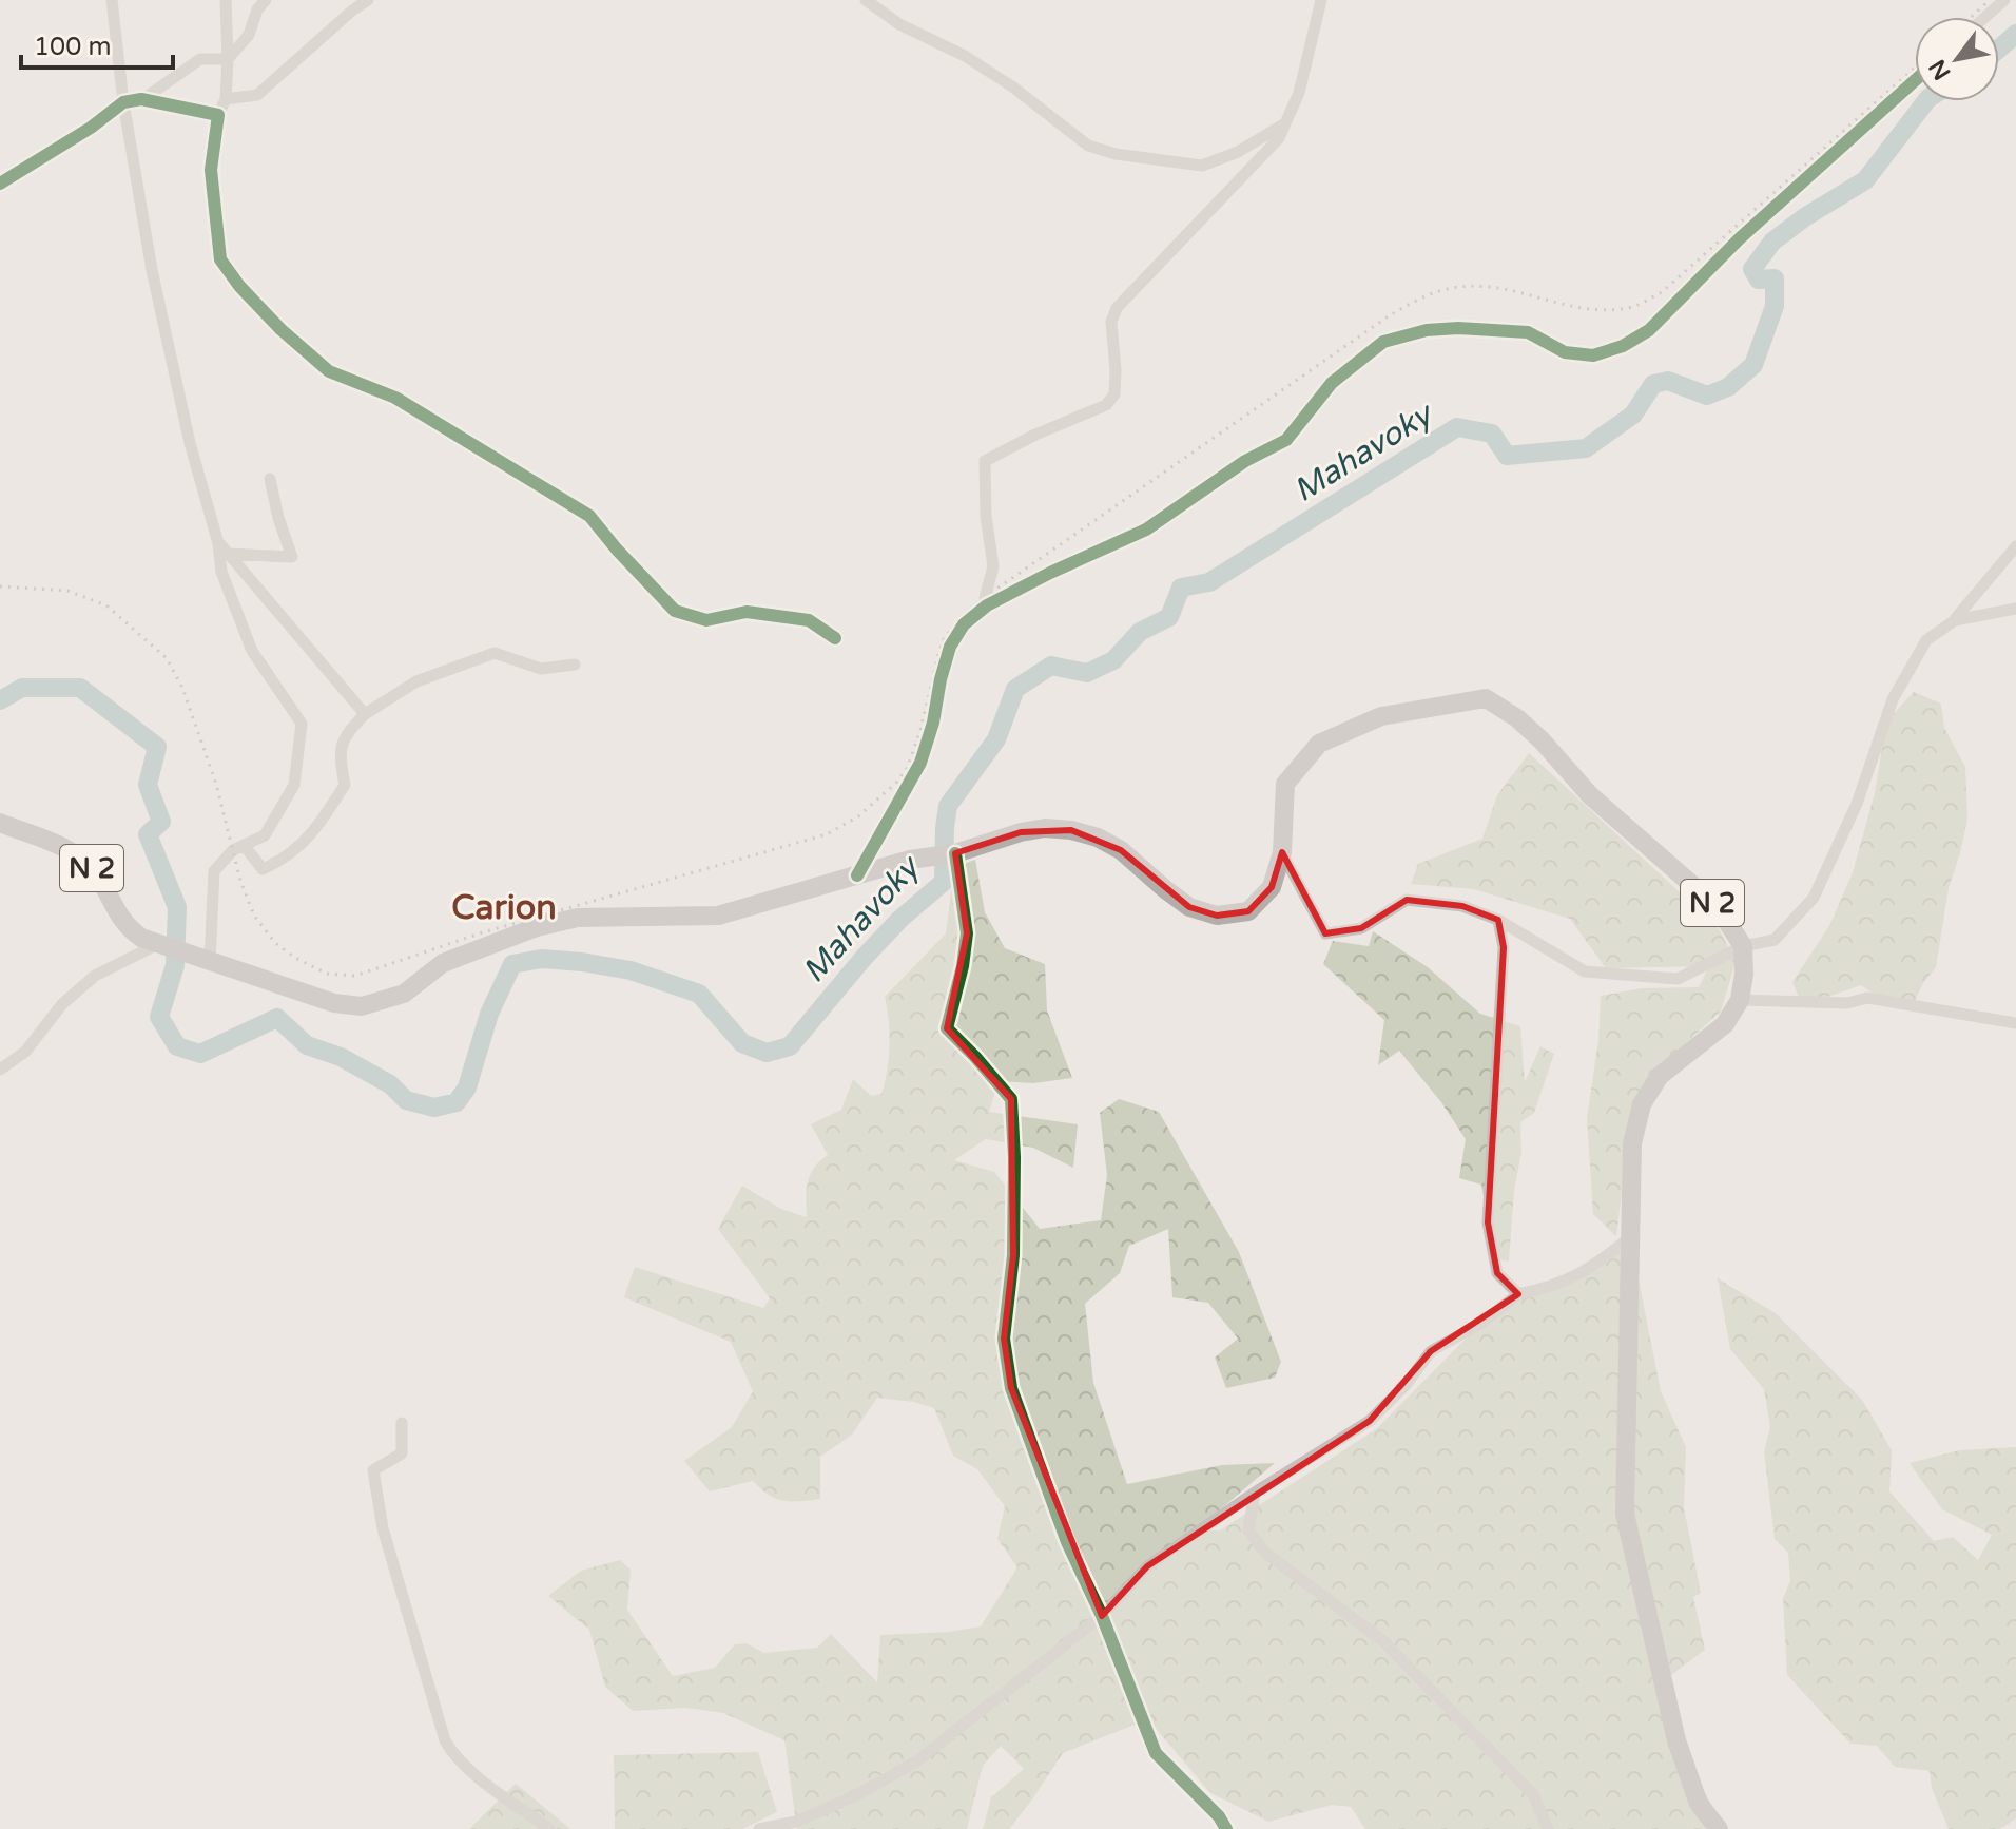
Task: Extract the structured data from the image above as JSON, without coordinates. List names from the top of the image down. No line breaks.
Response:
{"streets":{"main road":["N 2"]},"districts":["Carion"],"water":["Mahavoky"],"scale_bar":"100 m","north":"bottom left"}
